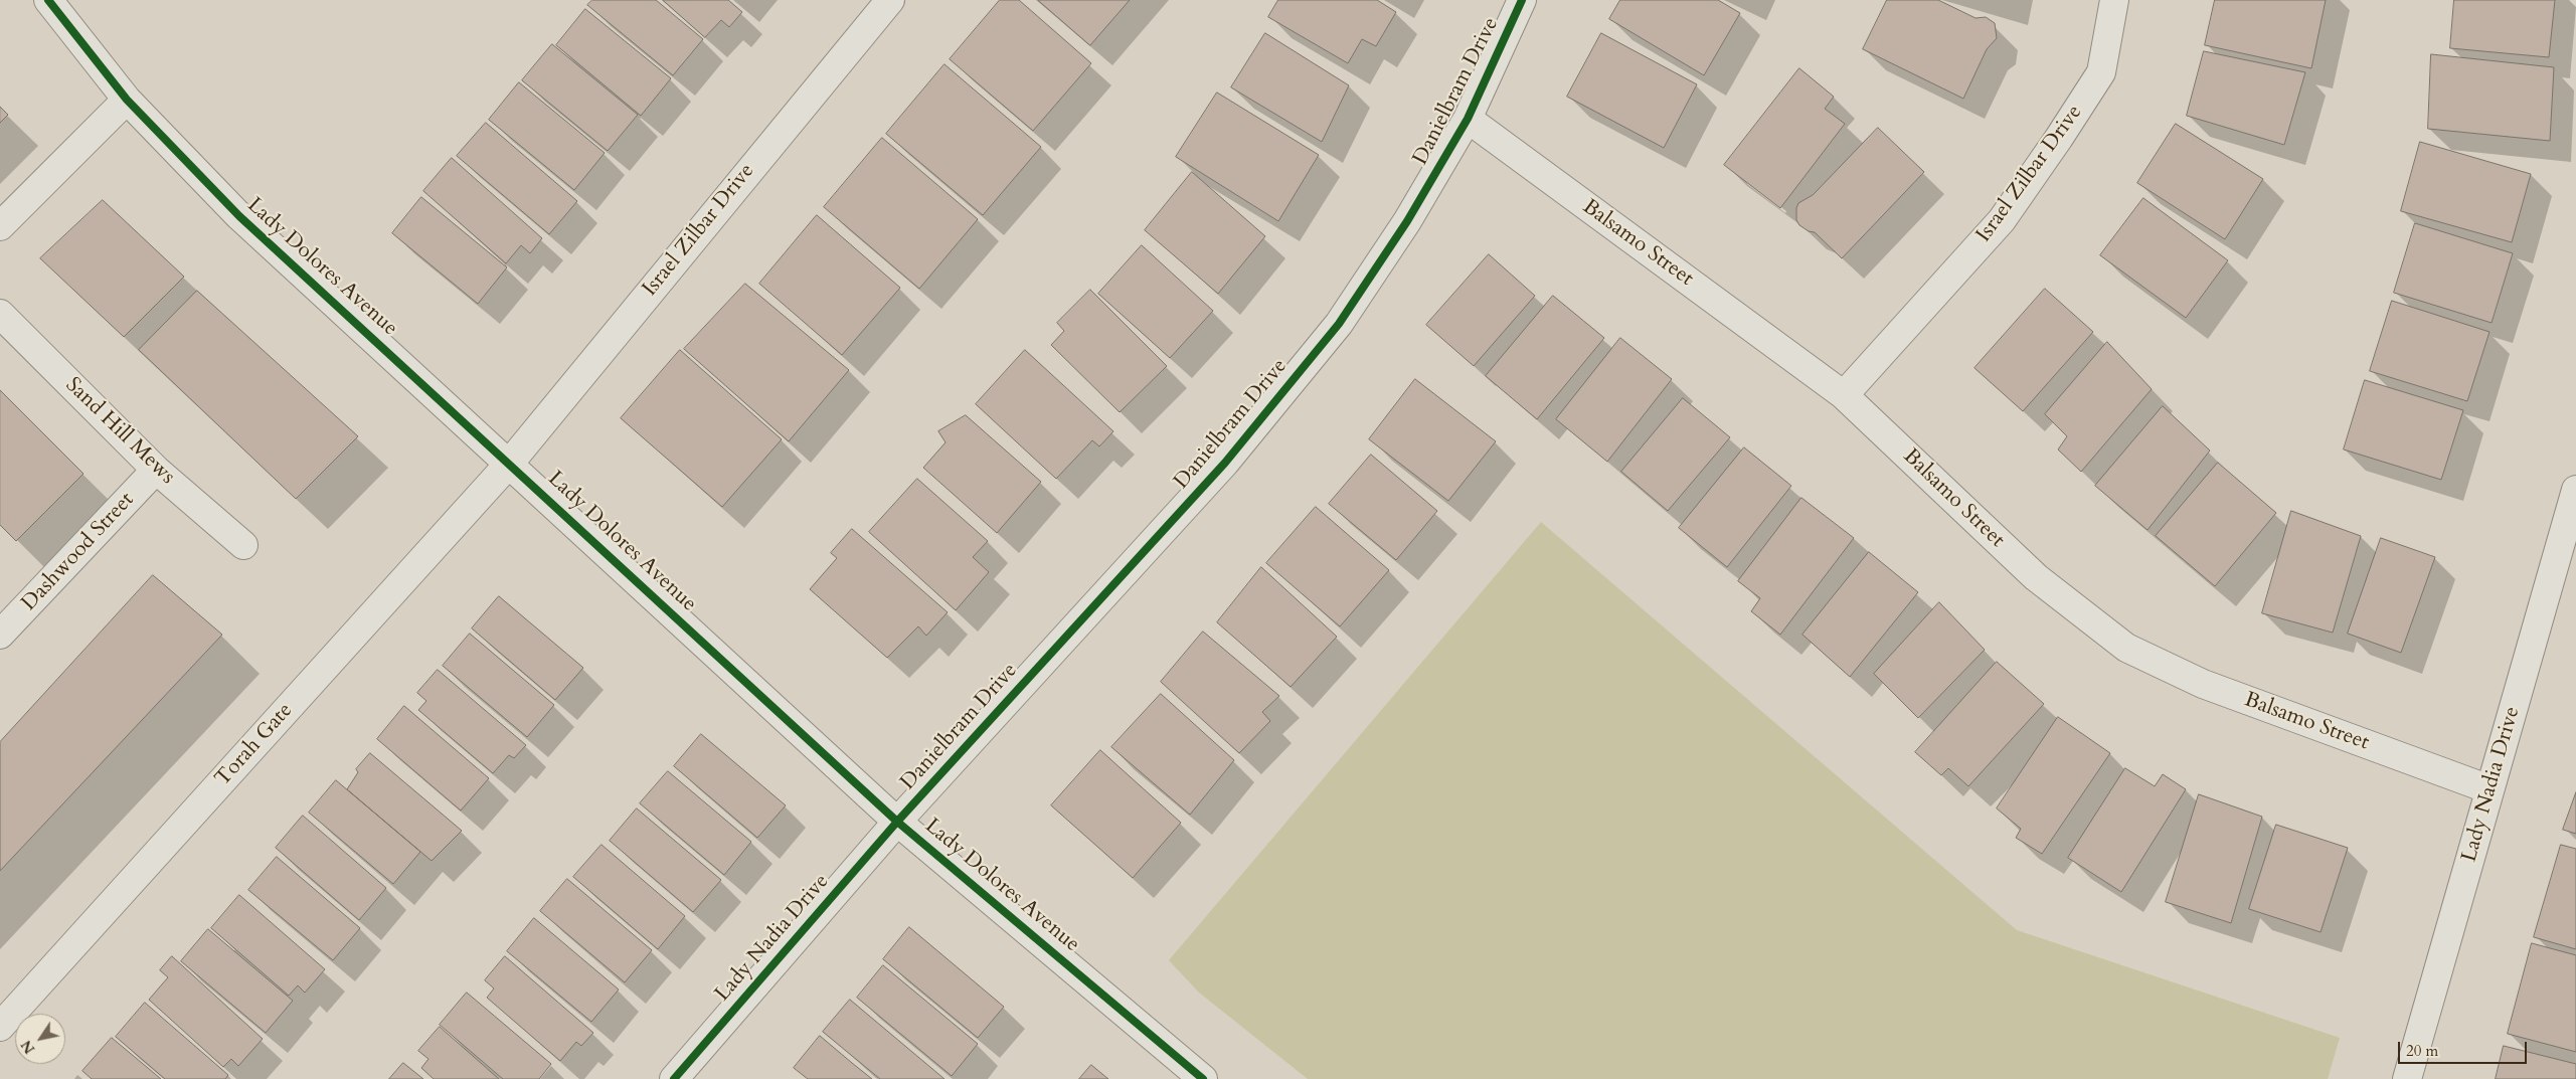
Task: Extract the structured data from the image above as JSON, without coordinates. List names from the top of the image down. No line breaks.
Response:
{"streets":{"street":["Danielbram Drive","Israel Zilbar Drive","Balsamo Street","Lady Dolores Avenue","Sand Hill Mews","Dashwood Street","Torah Gate","Lady Nadia Drive"]},"crossings":[["Danielbram Drive","Balsamo Street"],["Danielbram Drive","Lady Dolores Avenue"],["Danielbram Drive","Lady Nadia Drive"],["Israel Zilbar Drive","Balsamo Street"],["Israel Zilbar Drive","Lady Dolores Avenue"],["Israel Zilbar Drive","Torah Gate"],["Balsamo Street","Lady Nadia Drive"],["Lady Dolores Avenue","Torah Gate"],["Lady Dolores Avenue","Lady Nadia Drive"],["Sand Hill Mews","Dashwood Street"]],"scale_bar":"20 m","north":"bottom left"}
